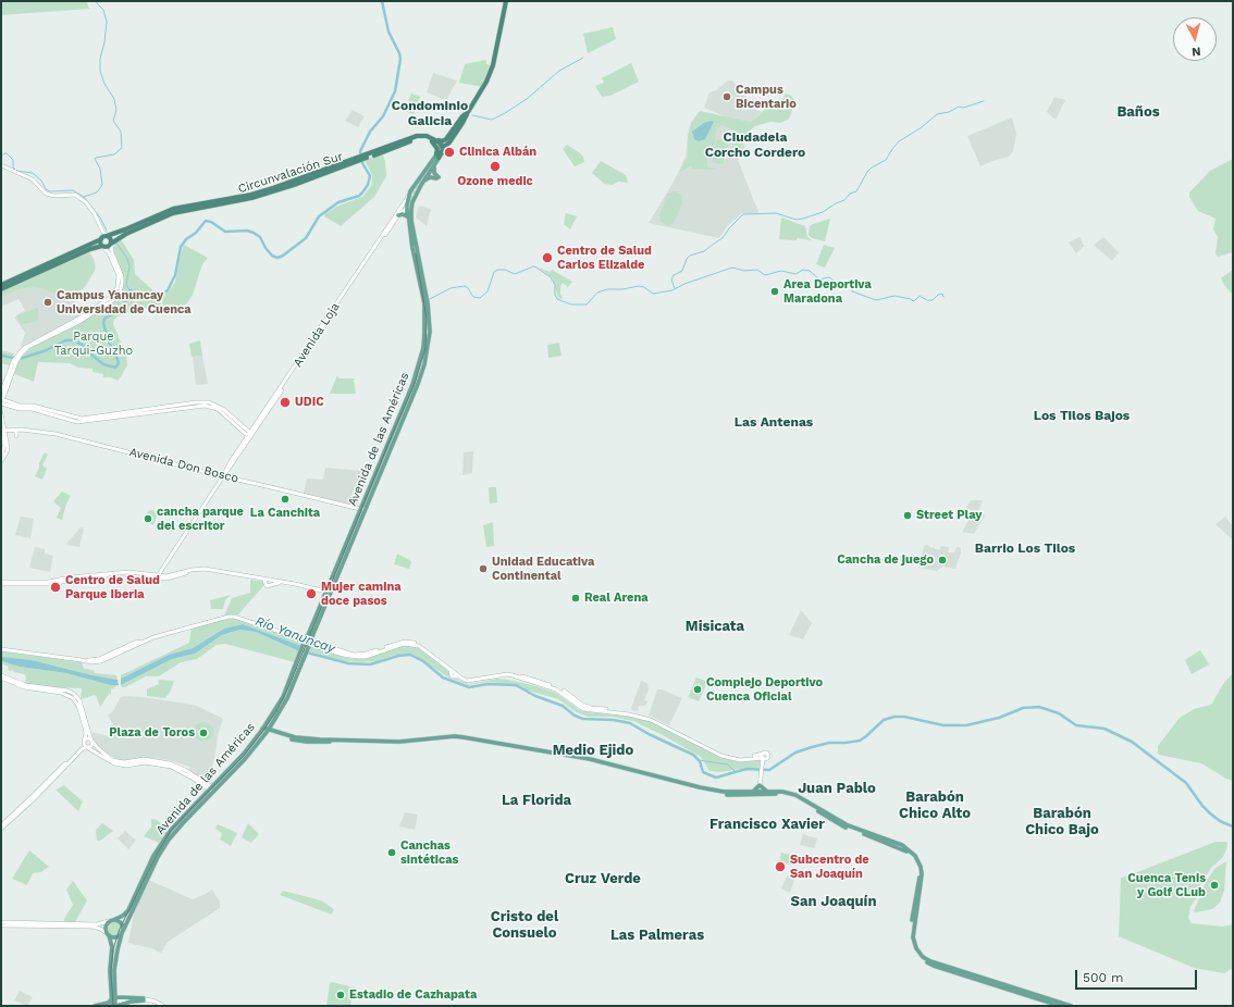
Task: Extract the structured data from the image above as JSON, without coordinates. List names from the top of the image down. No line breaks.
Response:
{"streets":{"highway":["Circunvalación Sur","Avenida de las Américas"],"main road":["Avenida Loja","Avenida Don Bosco"]},"crossings":[["Circunvalación Sur","Avenida de las Américas"],["Avenida Loja","Avenida de las Américas"],["Avenida Loja","Avenida Don Bosco"],["Avenida de las Américas","Avenida Don Bosco"]],"districts":["Condominio Galicia","Baños","Ciudadela Corcho Cordero","Los Tilos Bajos","Las Antenas","Barrio Los Tilos","Misicata","Medio Ejido","Juan Pablo","Barabón Chico Alto","La Florida","Barabón Chico Bajo","Francisco Xavier","Cruz Verde","San Joaquín","Cristo del Consuelo","Las Palmeras"],"water":["Río Yanuncay"],"parks":["Parque Tarqui-Guzho"],"places":["Campus Bicentario","Clinica Albán","Ozone medic","Centro de Salud Carlos Elizalde","Area Deportiva Maradona","Campus Yanuncay Universidad de Cuenca","UDIC","La Canchita","Street Play","cancha parque del escritor","Cancha de juego","Unidad Educativa Continental","Centro de Salud Parque Iberia","Mujer camina doce pasos","Real Arena","Complejo Deportivo Cuenca Oficial","Plaza de Toros","Canchas sintéticas","Subcentro de San Joaquín","Cuenca Tenis y Golf CLub","Estadio de Cazhapata"],"scale_bar":"500 m","north":"bottom"}
